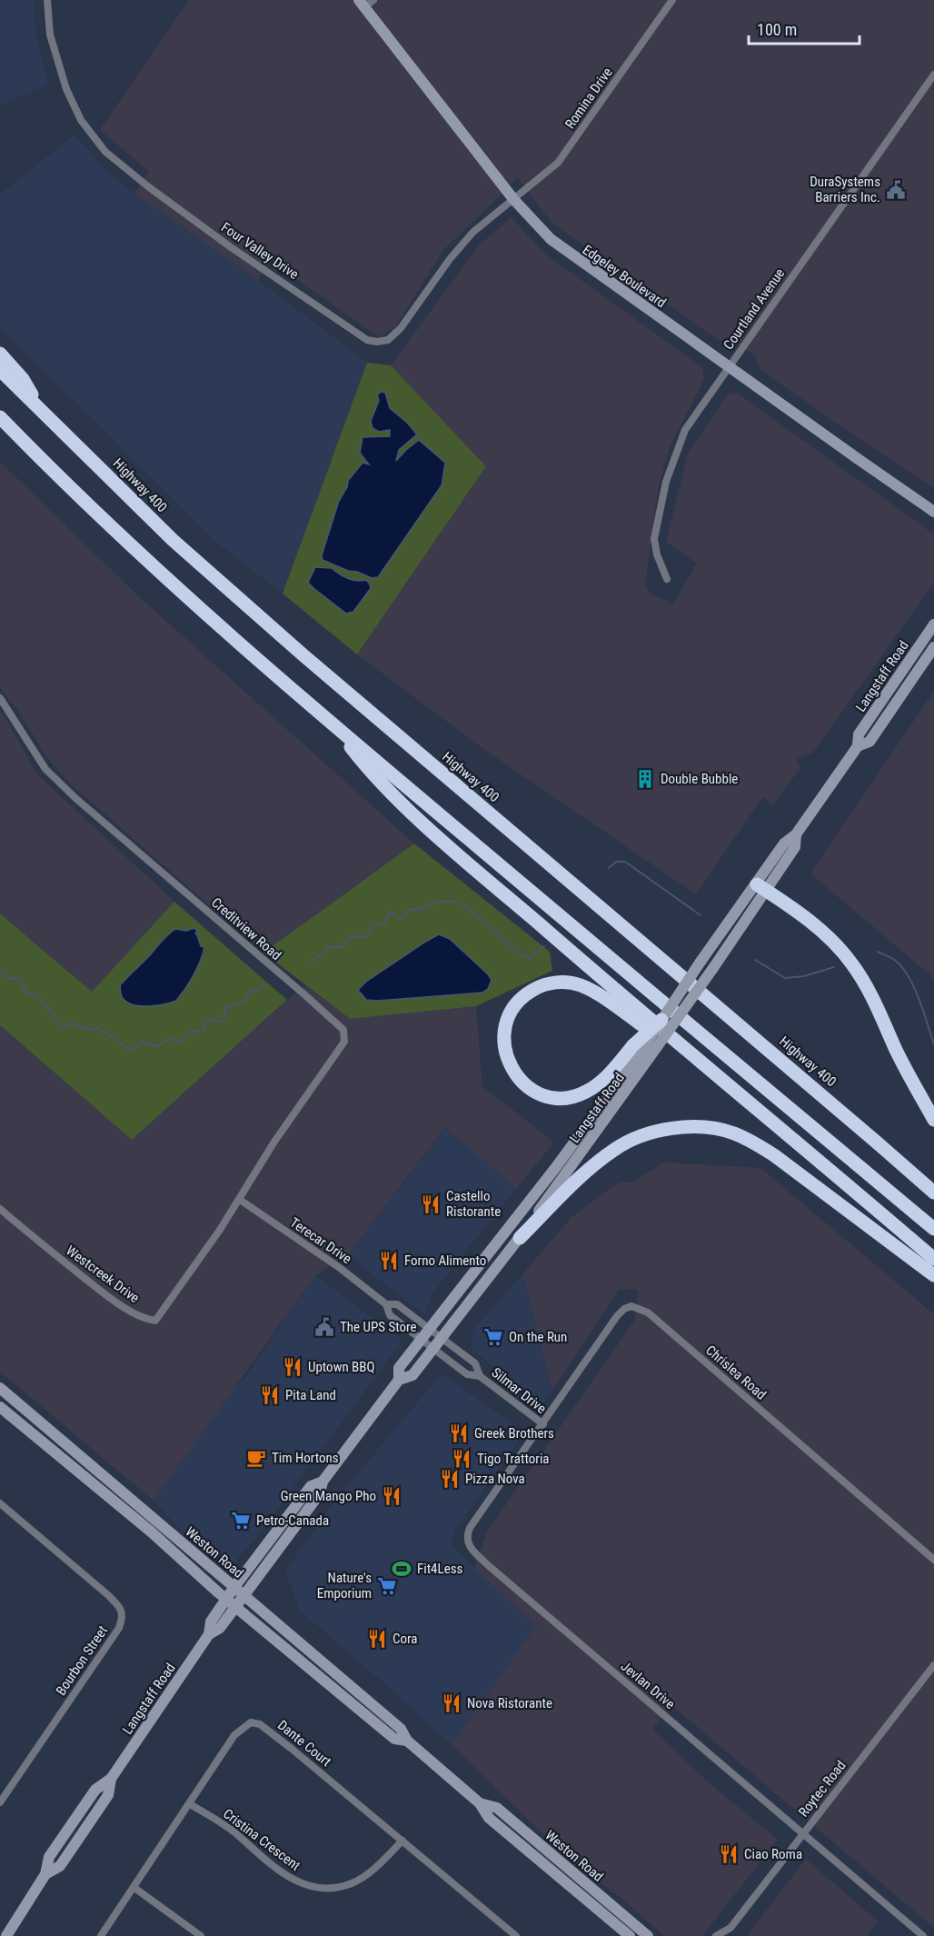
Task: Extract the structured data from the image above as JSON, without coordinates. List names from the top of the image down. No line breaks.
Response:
{"streets":{"highway":["Highway 400"],"main road":["Edgeley Boulevard","Langstaff Road","Weston Road"],"street":["Romina Drive","Four Valley Drive","Courtland Avenue","Creditview Road","Terecar Drive","Westcreek Drive","Chrislea Road","Silmar Drive","Bourbon Street","Jevlan Drive","Dante Court","Roytec Road","Cristina Crescent"]},"crossings":[["Romina Drive","Four Valley Drive"],["Romina Drive","Edgeley Boulevard"],["Four Valley Drive","Edgeley Boulevard"],["Edgeley Boulevard","Courtland Avenue"],["Langstaff Road","Terecar Drive"],["Langstaff Road","Silmar Drive"],["Langstaff Road","Weston Road"],["Creditview Road","Terecar Drive"],["Creditview Road","Westcreek Drive"],["Terecar Drive","Westcreek Drive"],["Terecar Drive","Silmar Drive"],["Chrislea Road","Silmar Drive"],["Chrislea Road","Jevlan Drive"],["Silmar Drive","Jevlan Drive"],["Jevlan Drive","Roytec Road"],["Dante Court","Cristina Crescent"]],"places":{"public building":["DuraSystems Barriers Inc.","The UPS Store"],"building":["Double Bubble"],"restaurant":["Castello Ristorante","Forno Alimento","Uptown BBQ","Pita Land","Greek Brothers","Tigo Trattoria","Pizza Nova","Green Mango Pho","Cora","Nova Ristorante","Ciao Roma"],"supermarket":["On the Run","Petro-Canada","Nature's Emporium"],"cafe":["Tim Hortons"],"sports":["Fit4Less"]},"scale_bar":"100 m"}
